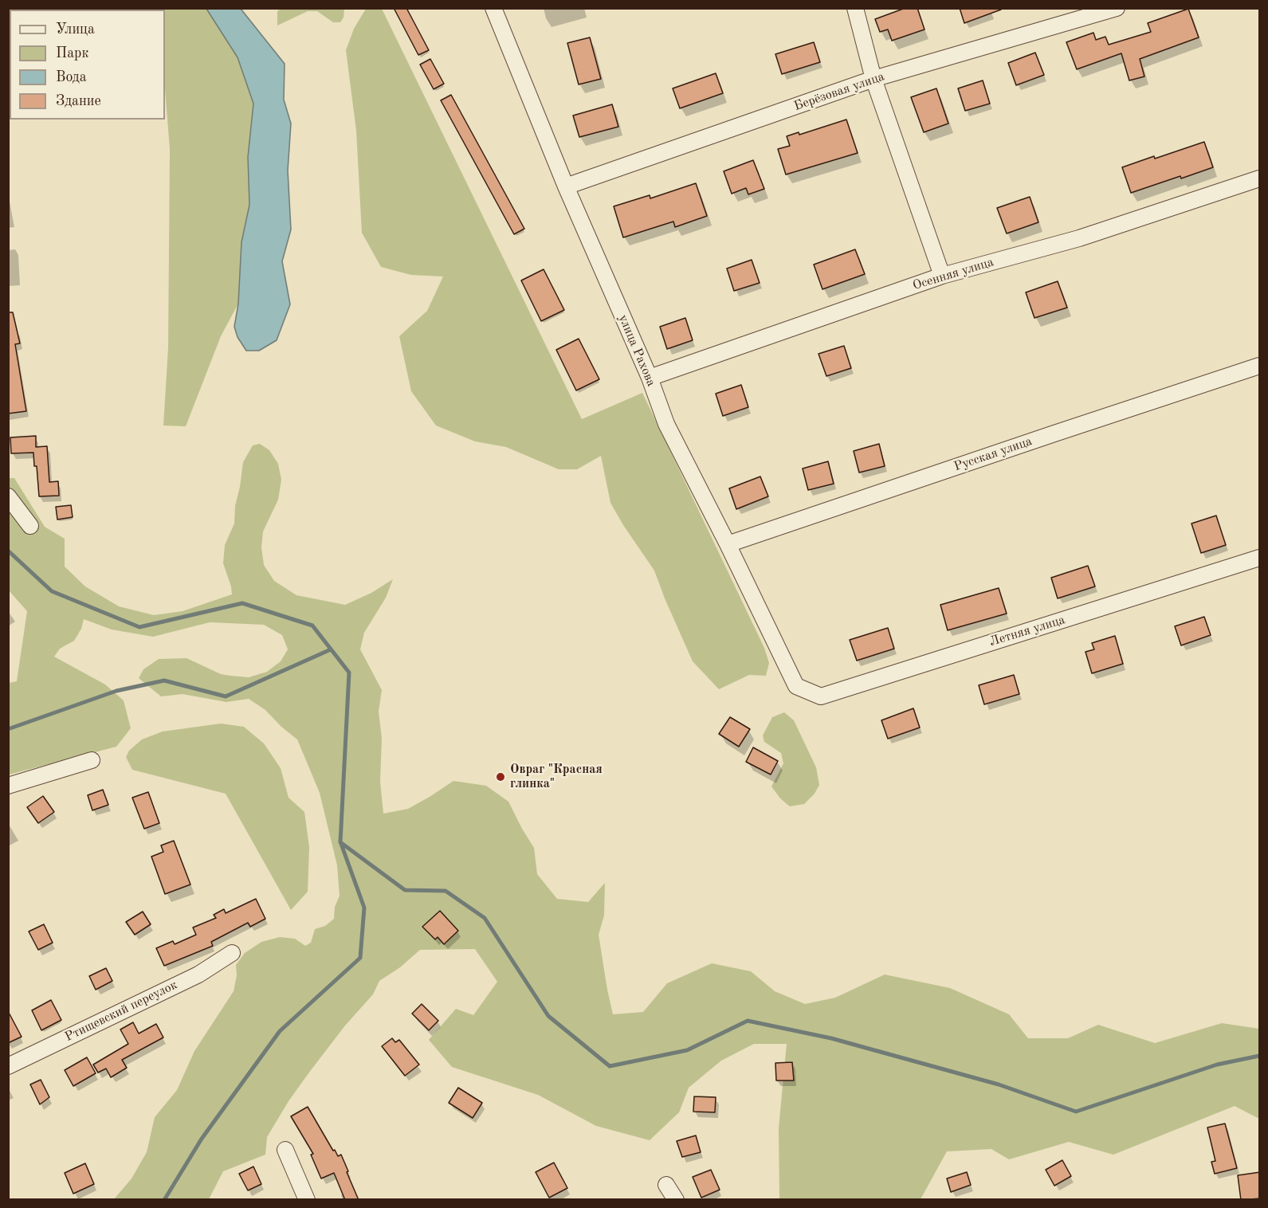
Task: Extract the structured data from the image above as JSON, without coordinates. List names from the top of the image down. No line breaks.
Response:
{"streets":{"street":["Берёзовая улица","Осенняя улица","улица Рахова","Русская улица","Летняя улица","Ртищевский переулок"]},"crossings":[["Берёзовая улица","улица Рахова"],["Осенняя улица","улица Рахова"],["улица Рахова","Русская улица"],["улица Рахова","Летняя улица"]],"places":["Овраг \"Красная глинка\""],"legend":["Улица","Парк","Вода","Здание"]}
